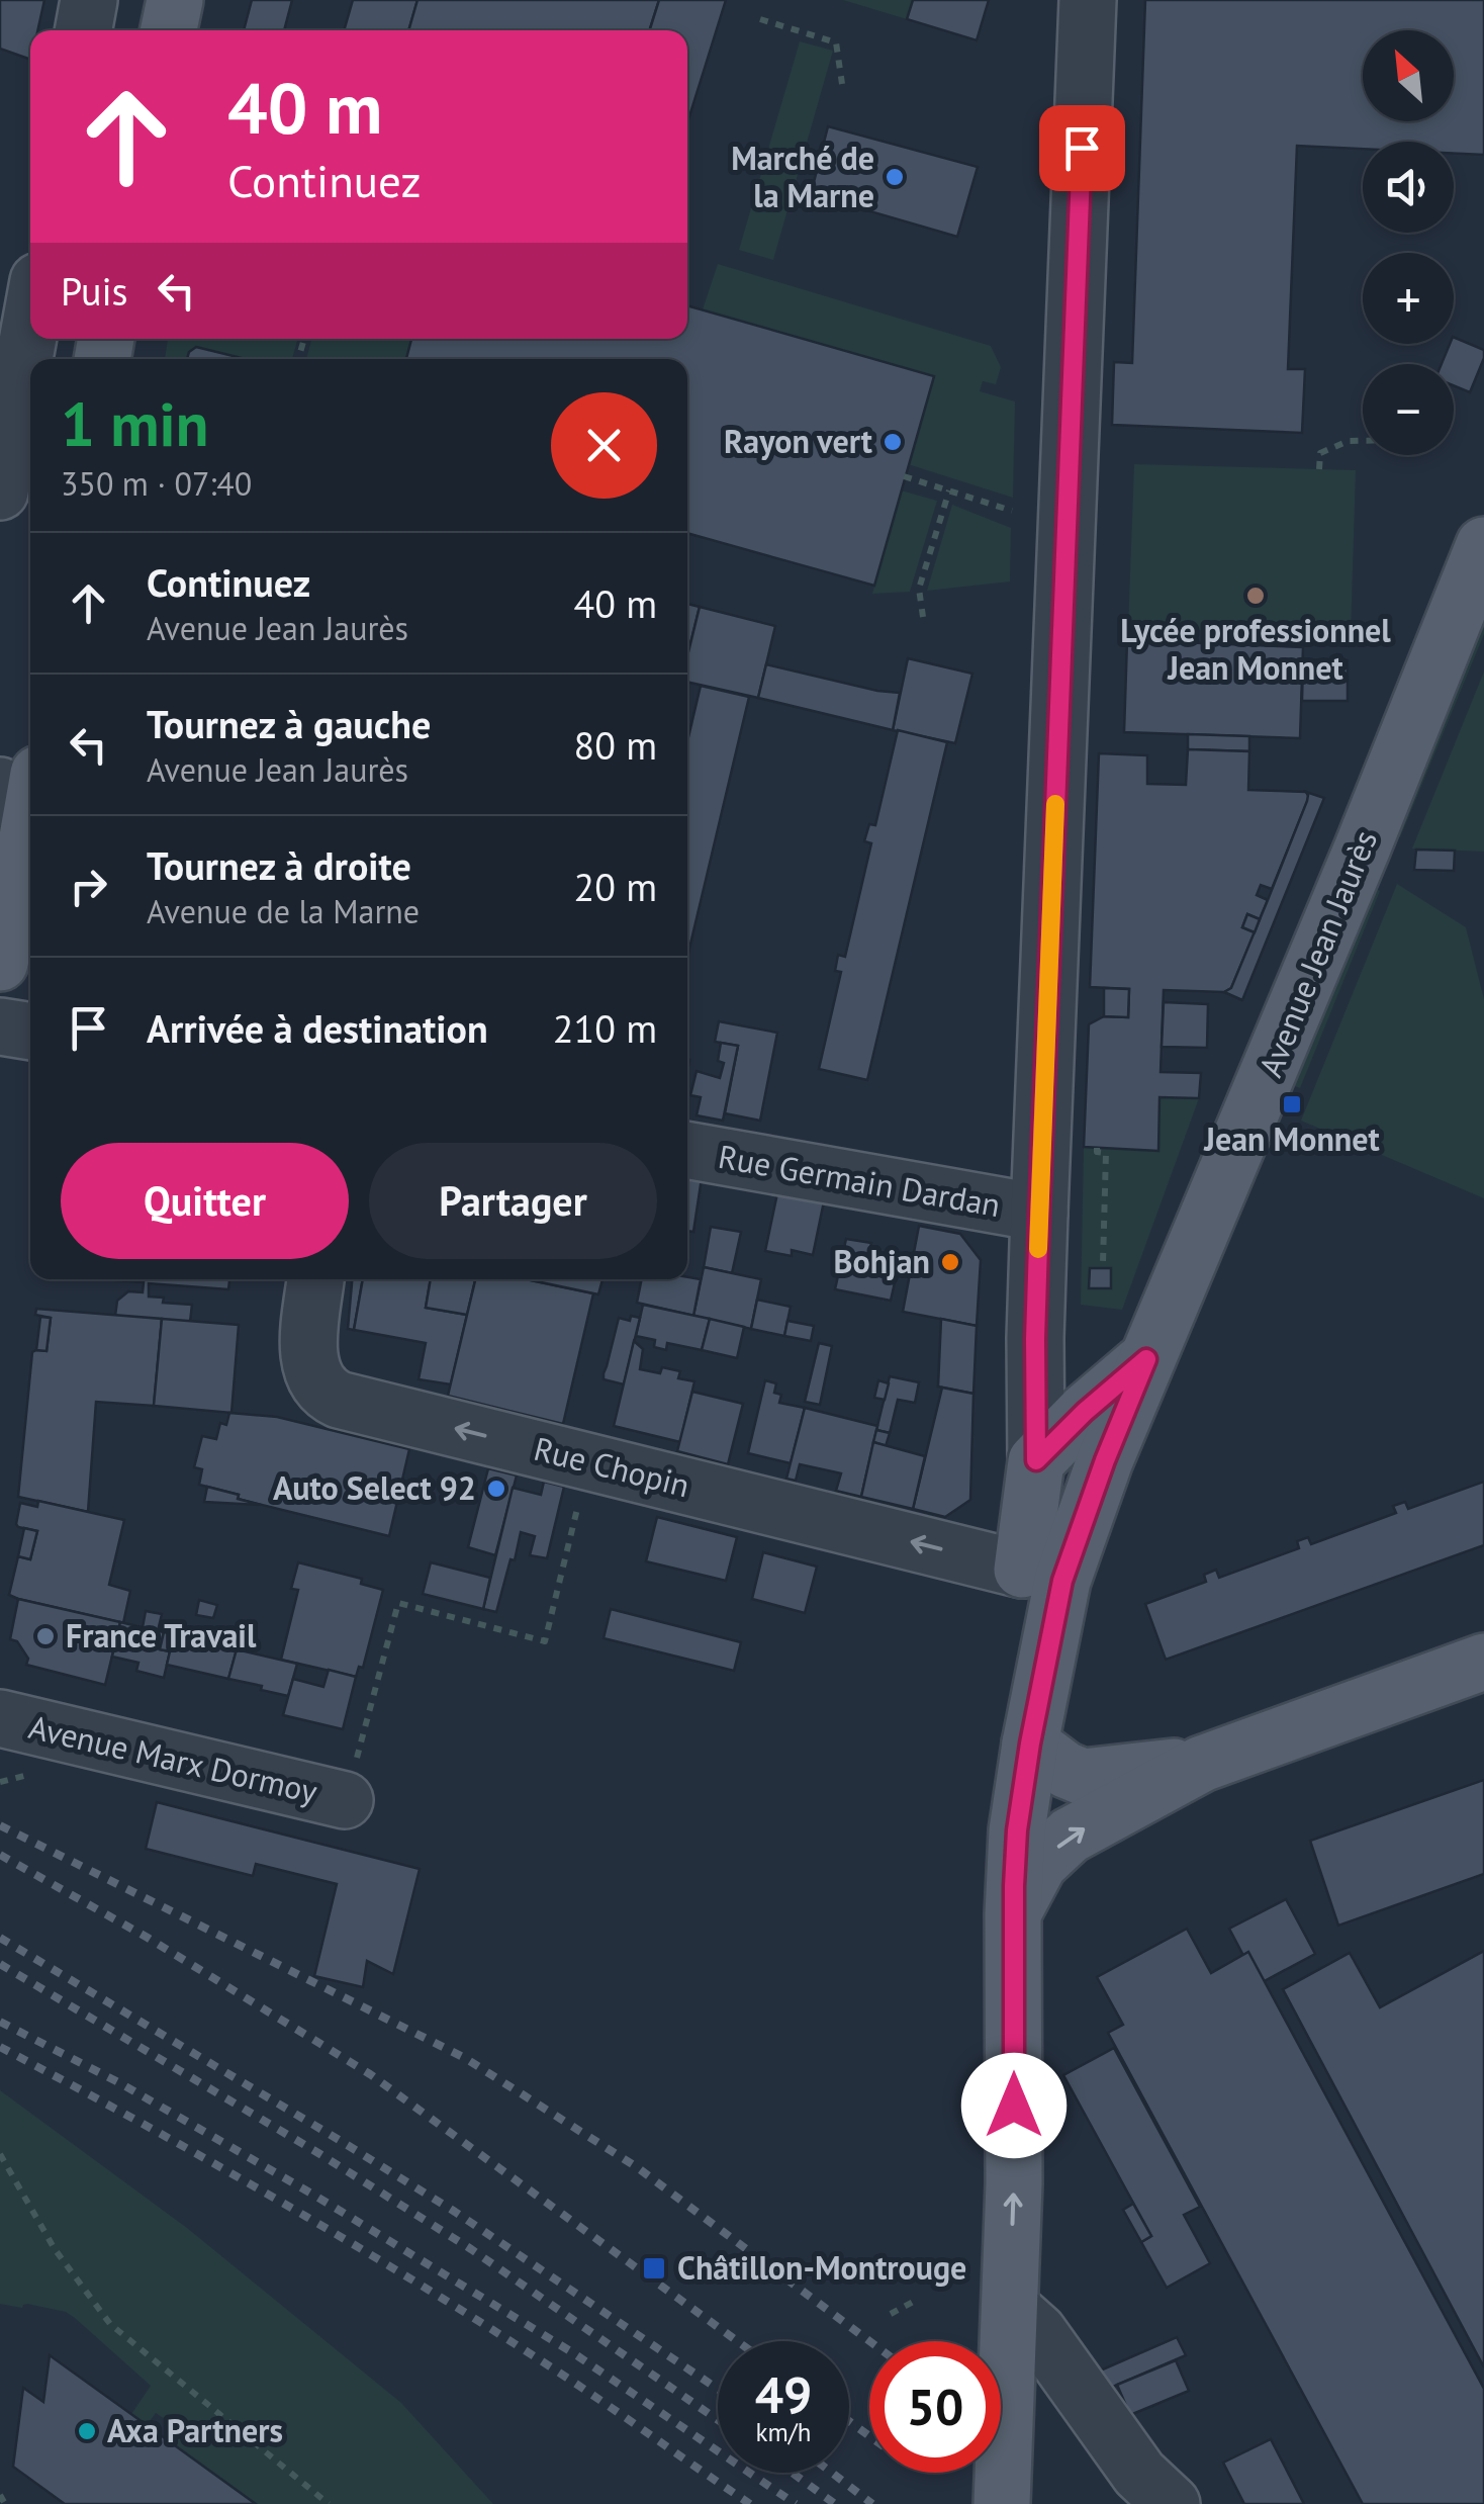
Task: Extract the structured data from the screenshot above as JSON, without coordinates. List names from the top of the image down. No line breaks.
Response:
{"streets":{"main road":["Avenue Jean Jaurès"],"street":["Rue Germain Dardan","Rue Chopin","Avenue Marx Dormoy"]},"one_way":["Rue Chopin"],"places":{"other":["Marché de la Marne","Rayon vert","Lycée professionnel Jean Monnet","Bohjan","Auto Select 92","France Travail","Axa Partners"],"transit":["Jean Monnet","Châtillon-Montrouge"]},"north":"top left","page":{"map_buttons":["+","−"],"turn":["40 m","Continuez"],"then":"Puis","heading":["1 min","350 m · 07:40"],"list":[{"name":"Continuez","note":"Avenue Jean Jaurès","value":"40 m"},{"name":"Tournez à gauche","note":"Avenue Jean Jaurès","value":"80 m"},{"name":"Tournez à droite","note":"Avenue de la Marne","value":"20 m"},{"name":"Arrivée à destination","value":"210 m"}],"buttons":["Quitter","Partager"],"speed":"49 km/h","limit":"50"}}
